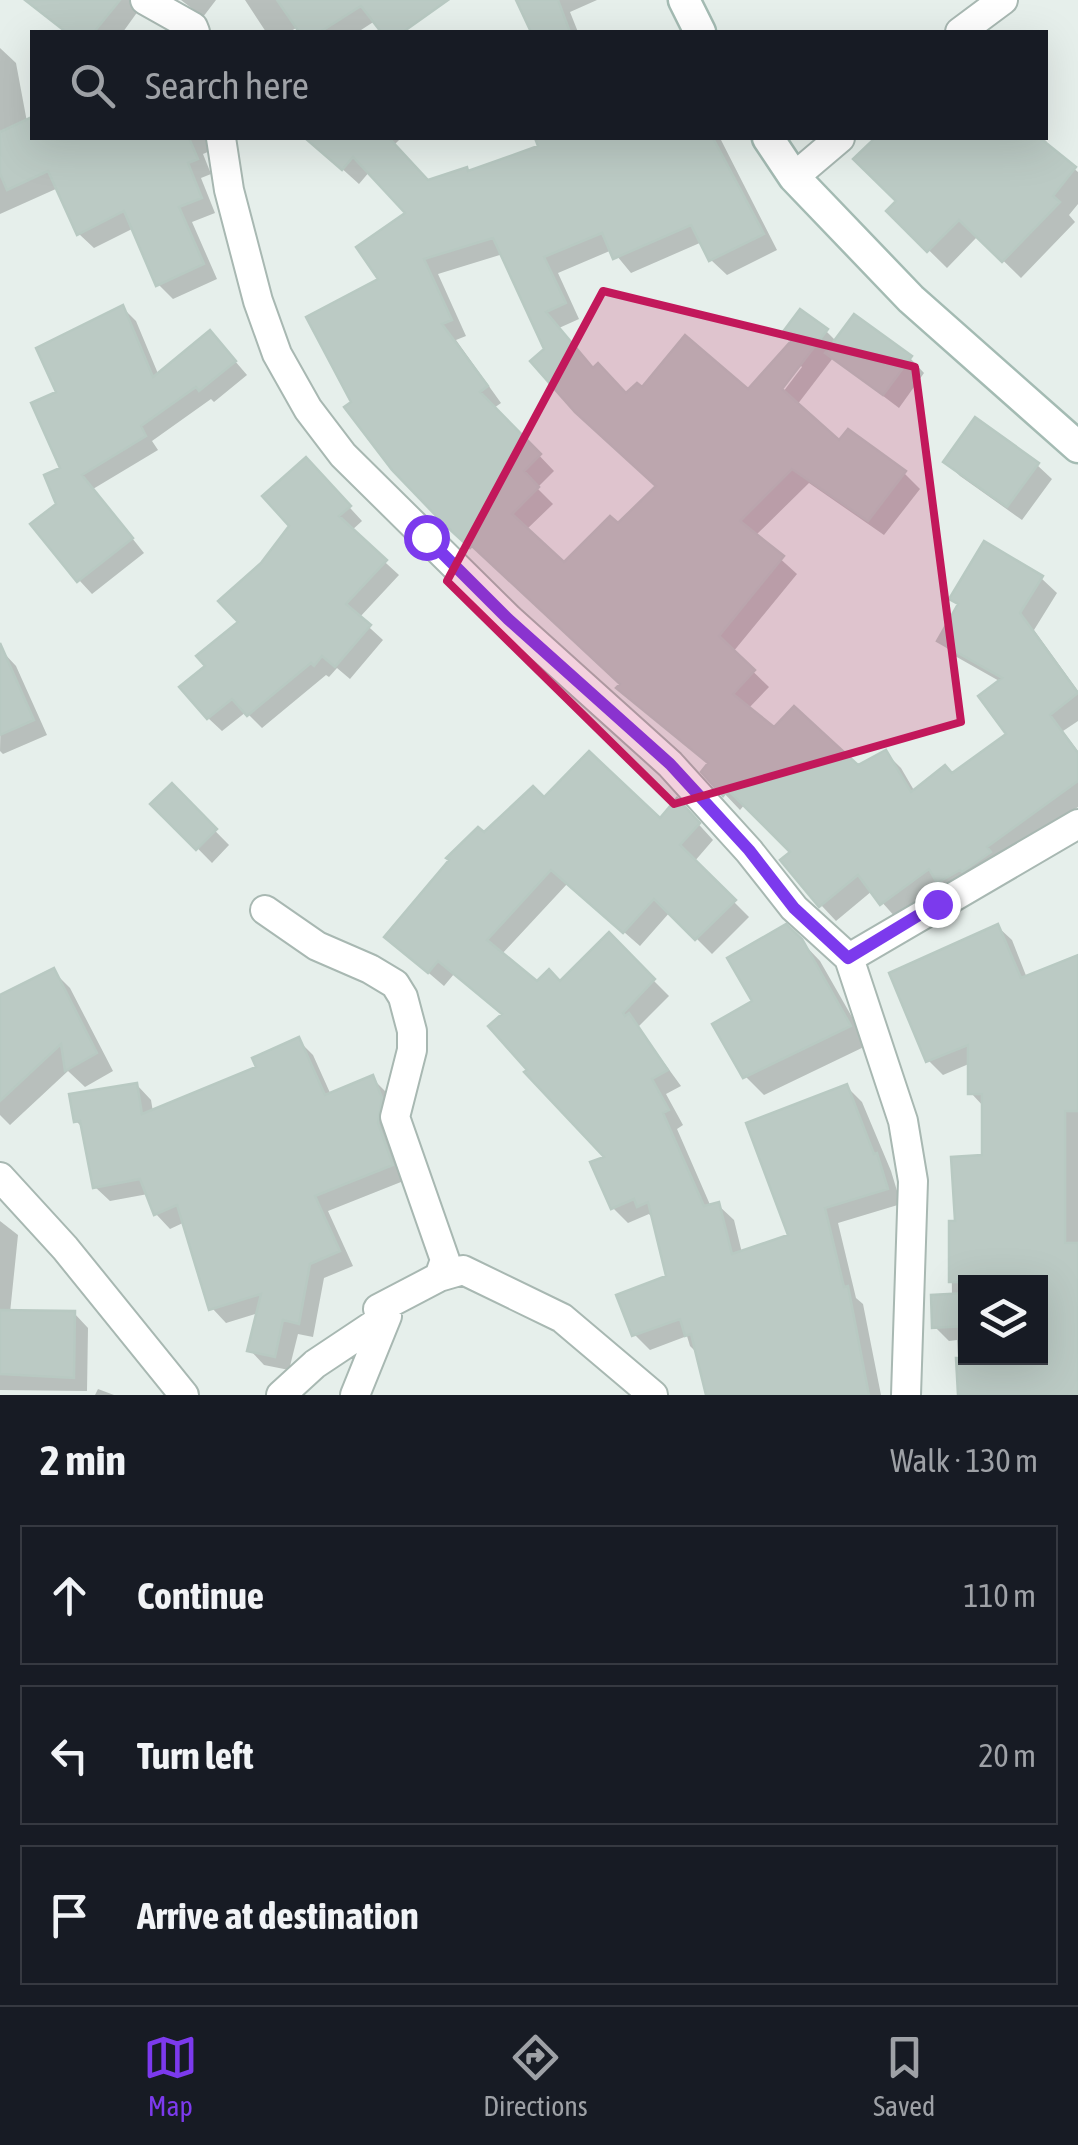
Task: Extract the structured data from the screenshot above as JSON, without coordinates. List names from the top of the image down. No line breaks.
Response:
{"page":{"search":"Search here","heading":["2 min","Walk · 130 m"],"list":[["Continue","110 m"],["Turn left","20 m"],"Arrive at destination"],"nav":["Map","Directions","Saved"]}}
